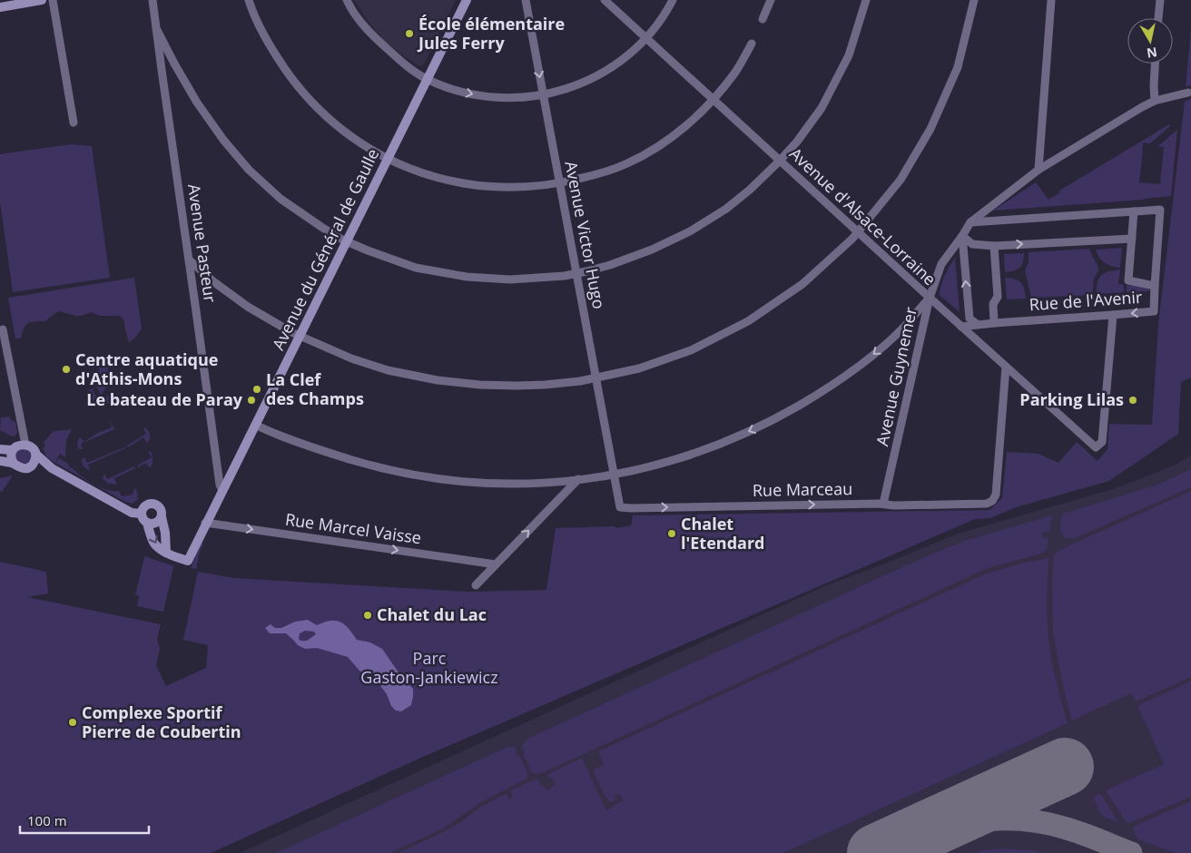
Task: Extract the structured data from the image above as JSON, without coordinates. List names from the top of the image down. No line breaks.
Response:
{"streets":{"street":["Avenue d'Alsace-Lorraine","Avenue Victor Hugo","Avenue Pasteur","Avenue du Général de Gaulle","Rue de l'Avenir","Avenue Guynemer","Rue Marceau","Rue Marcel Vaisse"]},"crossings":[["Avenue d'Alsace-Lorraine","Rue de l'Avenir"],["Avenue d'Alsace-Lorraine","Avenue Guynemer"],["Avenue d'Alsace-Lorraine","Rue Marceau"],["Avenue Victor Hugo","Rue Marceau"],["Avenue Pasteur","Avenue du Général de Gaulle"],["Avenue du Général de Gaulle","Rue Marcel Vaisse"],["Rue de l'Avenir","Avenue Guynemer"],["Avenue Guynemer","Rue Marceau"]],"one_way":["Rue Marceau","Rue Marcel Vaisse"],"parks":["Parc Gaston-Jankiewicz"],"places":["École élémentaire Jules Ferry","Centre aquatique d'Athis-Mons","La Clef des Champs","Le bateau de Paray","Parking Lilas","Chalet l'Etendard","Chalet du Lac","Complexe Sportif Pierre de Coubertin"],"scale_bar":"100 m","north":"bottom"}
